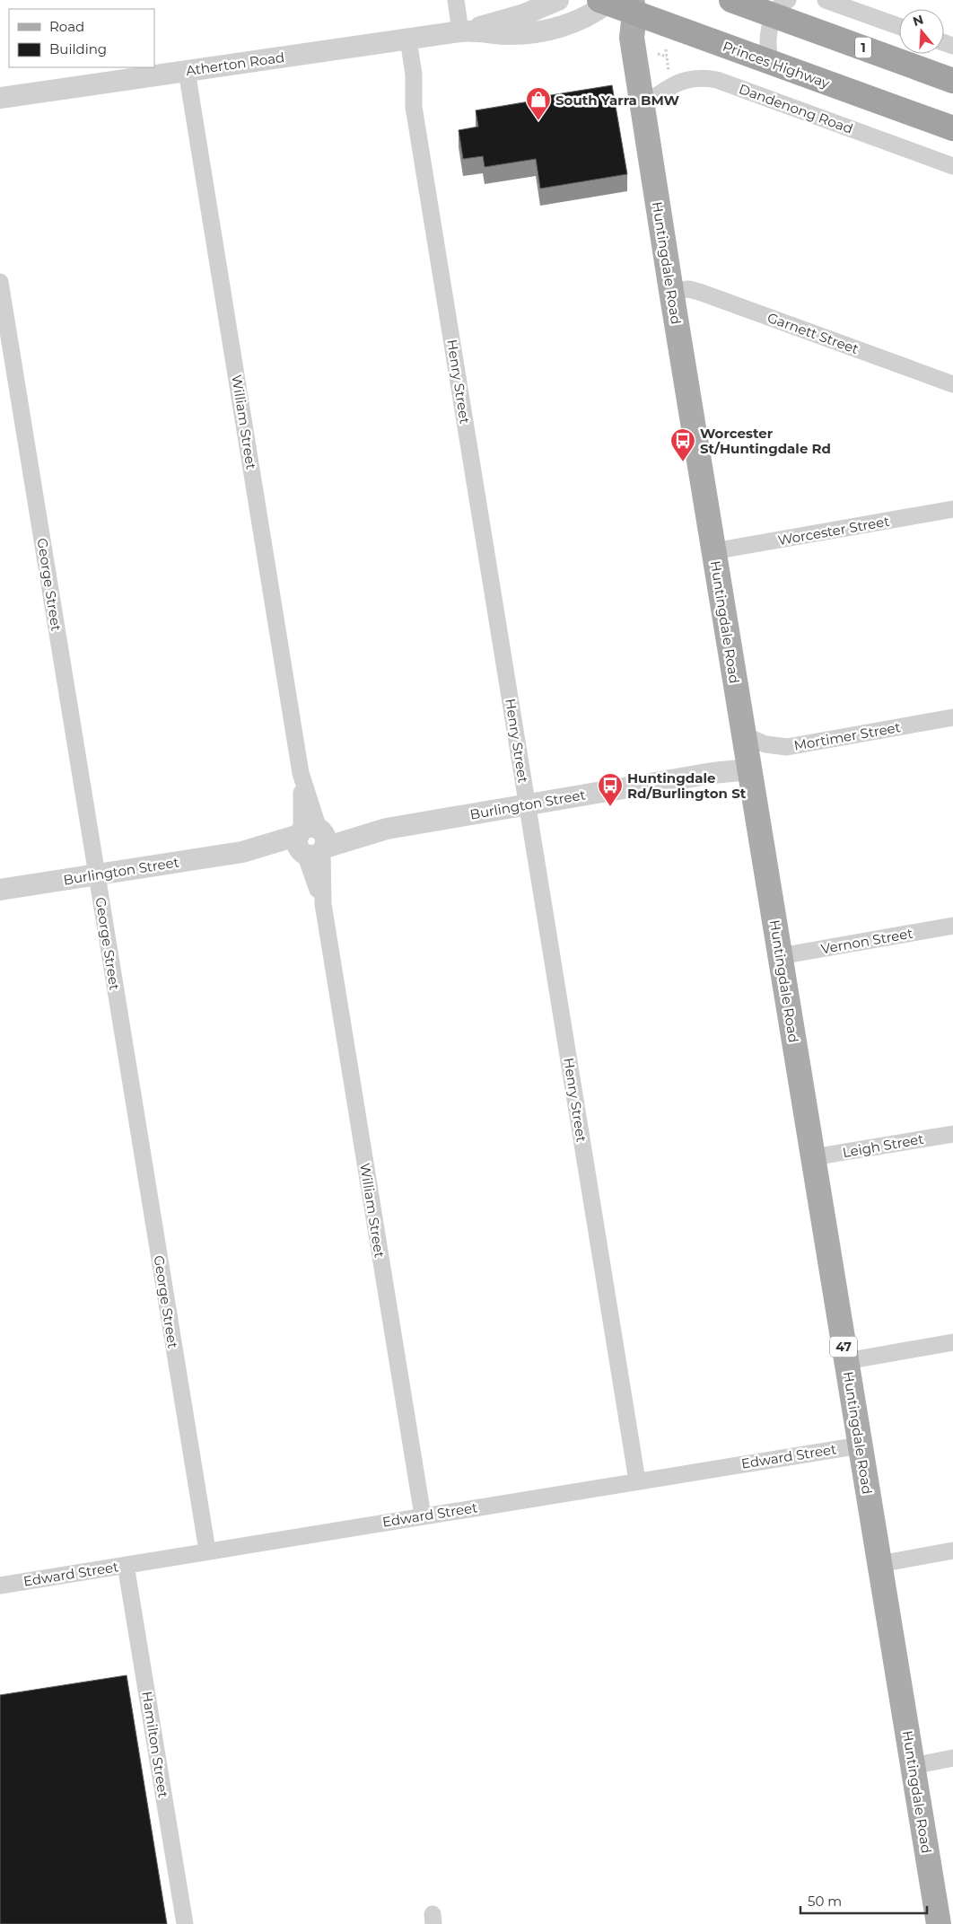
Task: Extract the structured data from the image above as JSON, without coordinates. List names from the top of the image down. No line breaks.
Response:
{"streets":{"highway":["1","Princes Highway"],"main road":["Huntingdale Road","47"],"street":["Atherton Road","Dandenong Road","Garnett Street","Henry Street","William Street","Worcester Street","George Street","Mortimer Street","Burlington Street","Vernon Street","Leigh Street","Edward Street","Hamilton Street"]},"crossings":[["Atherton Road","Princes Highway"],["Atherton Road","Huntingdale Road"],["Atherton Road","Henry Street"],["Atherton Road","William Street"],["Princes Highway","Huntingdale Road"],["Dandenong Road","Huntingdale Road"],["Huntingdale Road","Garnett Street"],["Huntingdale Road","Worcester Street"],["Huntingdale Road","Mortimer Street"],["Huntingdale Road","Burlington Street"],["Huntingdale Road","Vernon Street"],["Huntingdale Road","Leigh Street"],["Huntingdale Road","Edward Street"],["Henry Street","Burlington Street"],["Henry Street","Edward Street"],["William Street","Burlington Street"],["William Street","Edward Street"],["George Street","Burlington Street"],["George Street","Edward Street"],["Edward Street","Hamilton Street"]],"places":{"shop":["South Yarra BMW"],"bus stop":["Worcester St/Huntingdale Rd","Huntingdale Rd/Burlington St"]},"legend":["Road","Building"],"scale_bar":"50 m","north":"top"}
